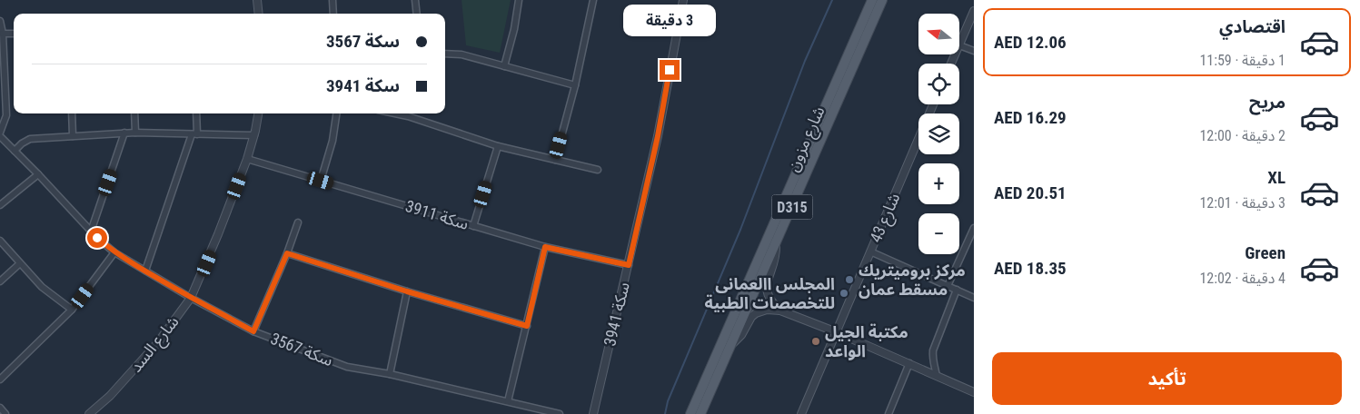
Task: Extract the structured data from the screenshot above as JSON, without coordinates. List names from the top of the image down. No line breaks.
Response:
{"streets":{"main road":["شارع مزون","D315"],"street":["سكة 3911","شارع 43","سكة 3941","شارع السد","سكة 3567"]},"crossings":[["سكة 3911","سكة 3941"],["سكة 3911","شارع السد"],["شارع السد","سكة 3567"]],"places":["مركز بروميتريك مسقط عمان","المجلس االعمانى للتخصصات الطبية","مكتبة الجيل الواعد"],"north":"left","page":{"bubble":"3 دقيقة","list":[{"name":"اقتصادي","note":"1 دقيقة · 11:59","value":"AED 12.06"},{"name":"مريح","note":"2 دقيقة · 12:00","value":"AED 16.29"},{"name":"XL","note":"3 دقيقة · 12:01","value":"AED 20.51"},{"name":"Green","note":"4 دقيقة · 12:02","value":"AED 18.35"}],"map_buttons":["+","−"],"banner":["سكة 3567","سكة 3941"],"buttons":"تأكيد"}}
